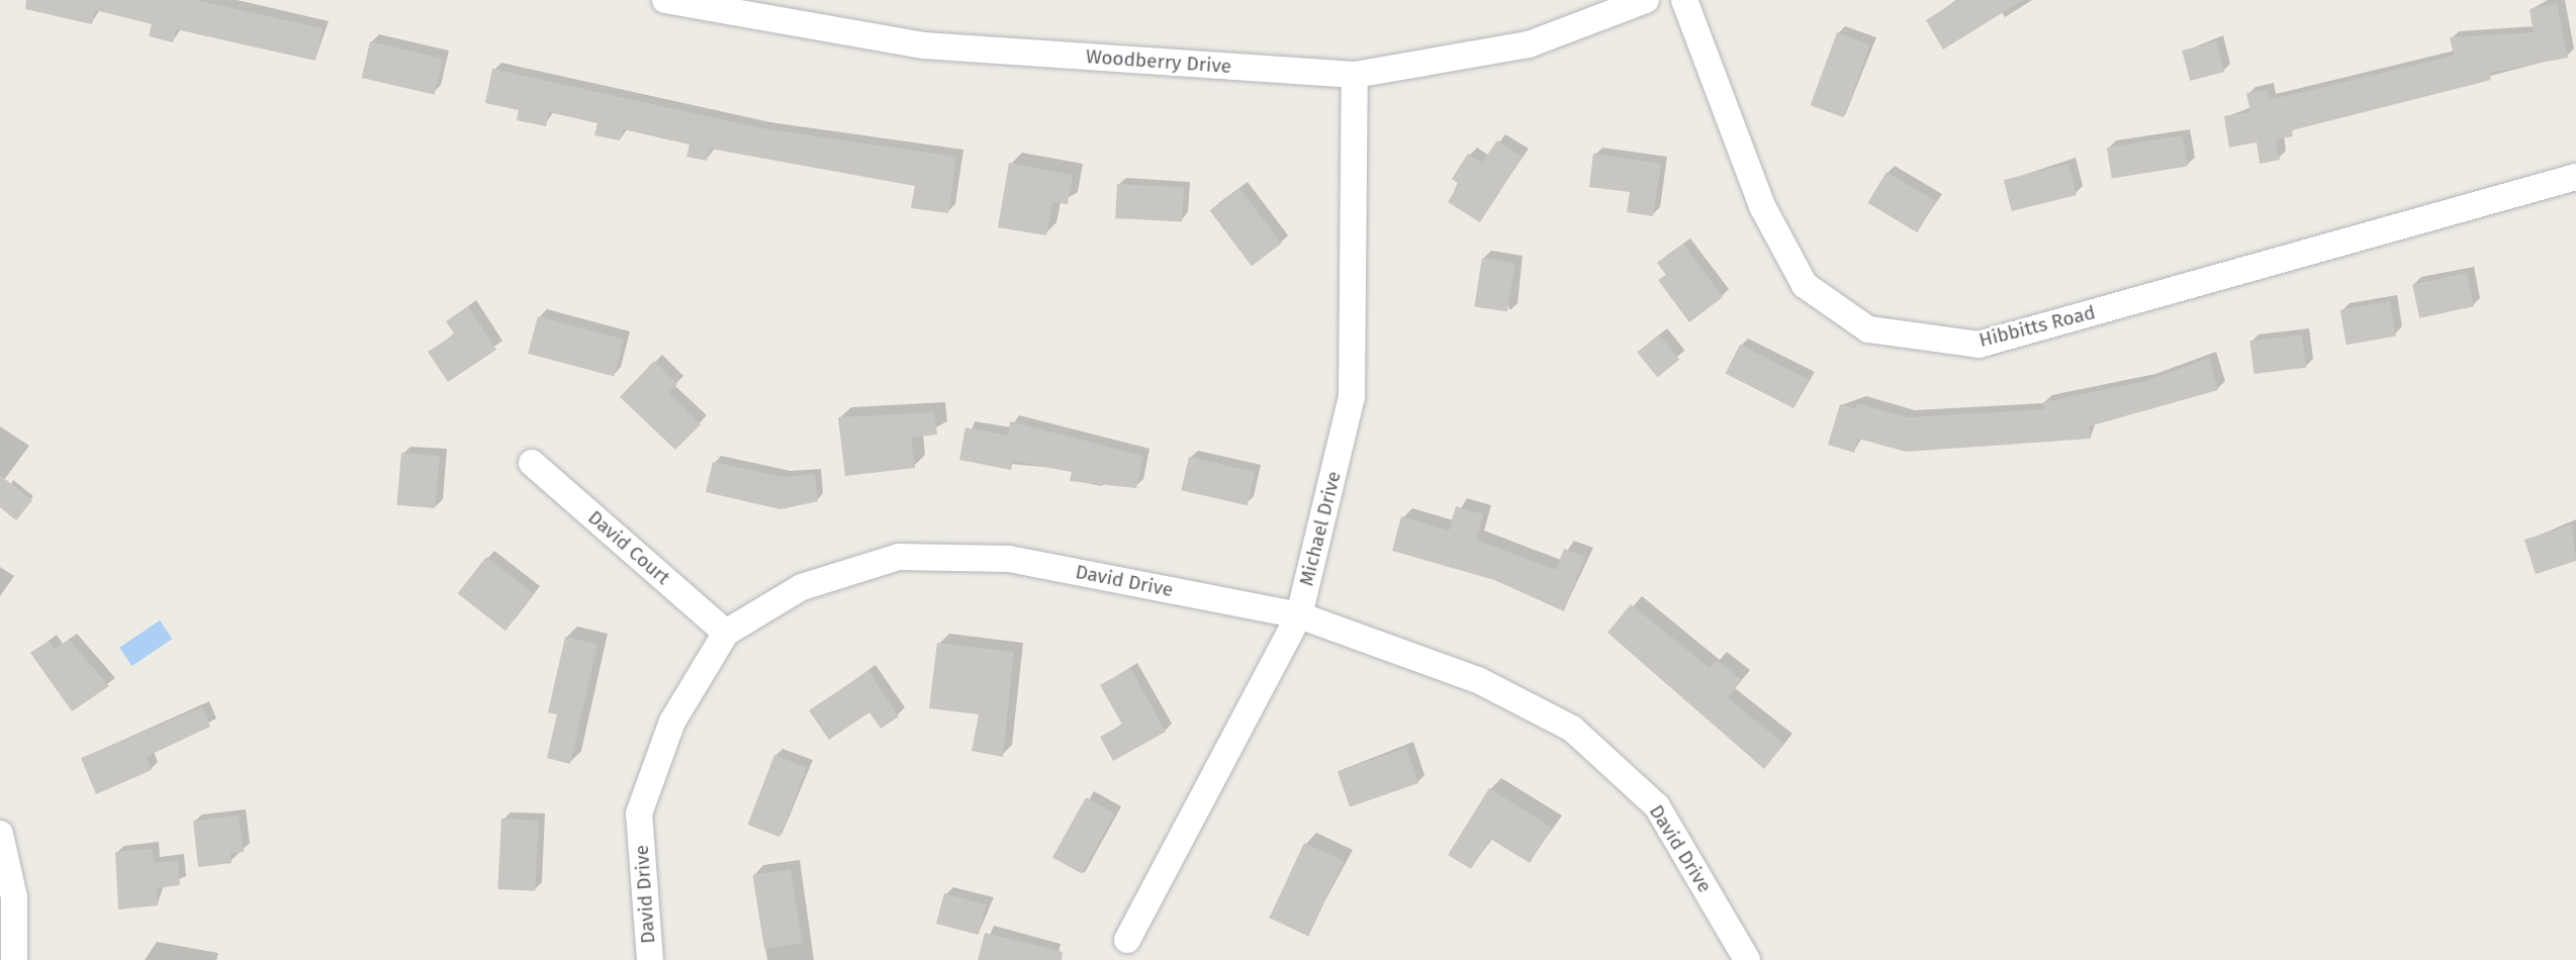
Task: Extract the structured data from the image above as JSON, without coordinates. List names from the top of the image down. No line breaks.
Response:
{"streets":{"street":["Woodberry Drive","Hibbitts Road","Michael Drive","David Court","David Drive"]},"crossings":[["Woodberry Drive","Michael Drive"],["Michael Drive","David Drive"],["David Court","David Drive"]]}
